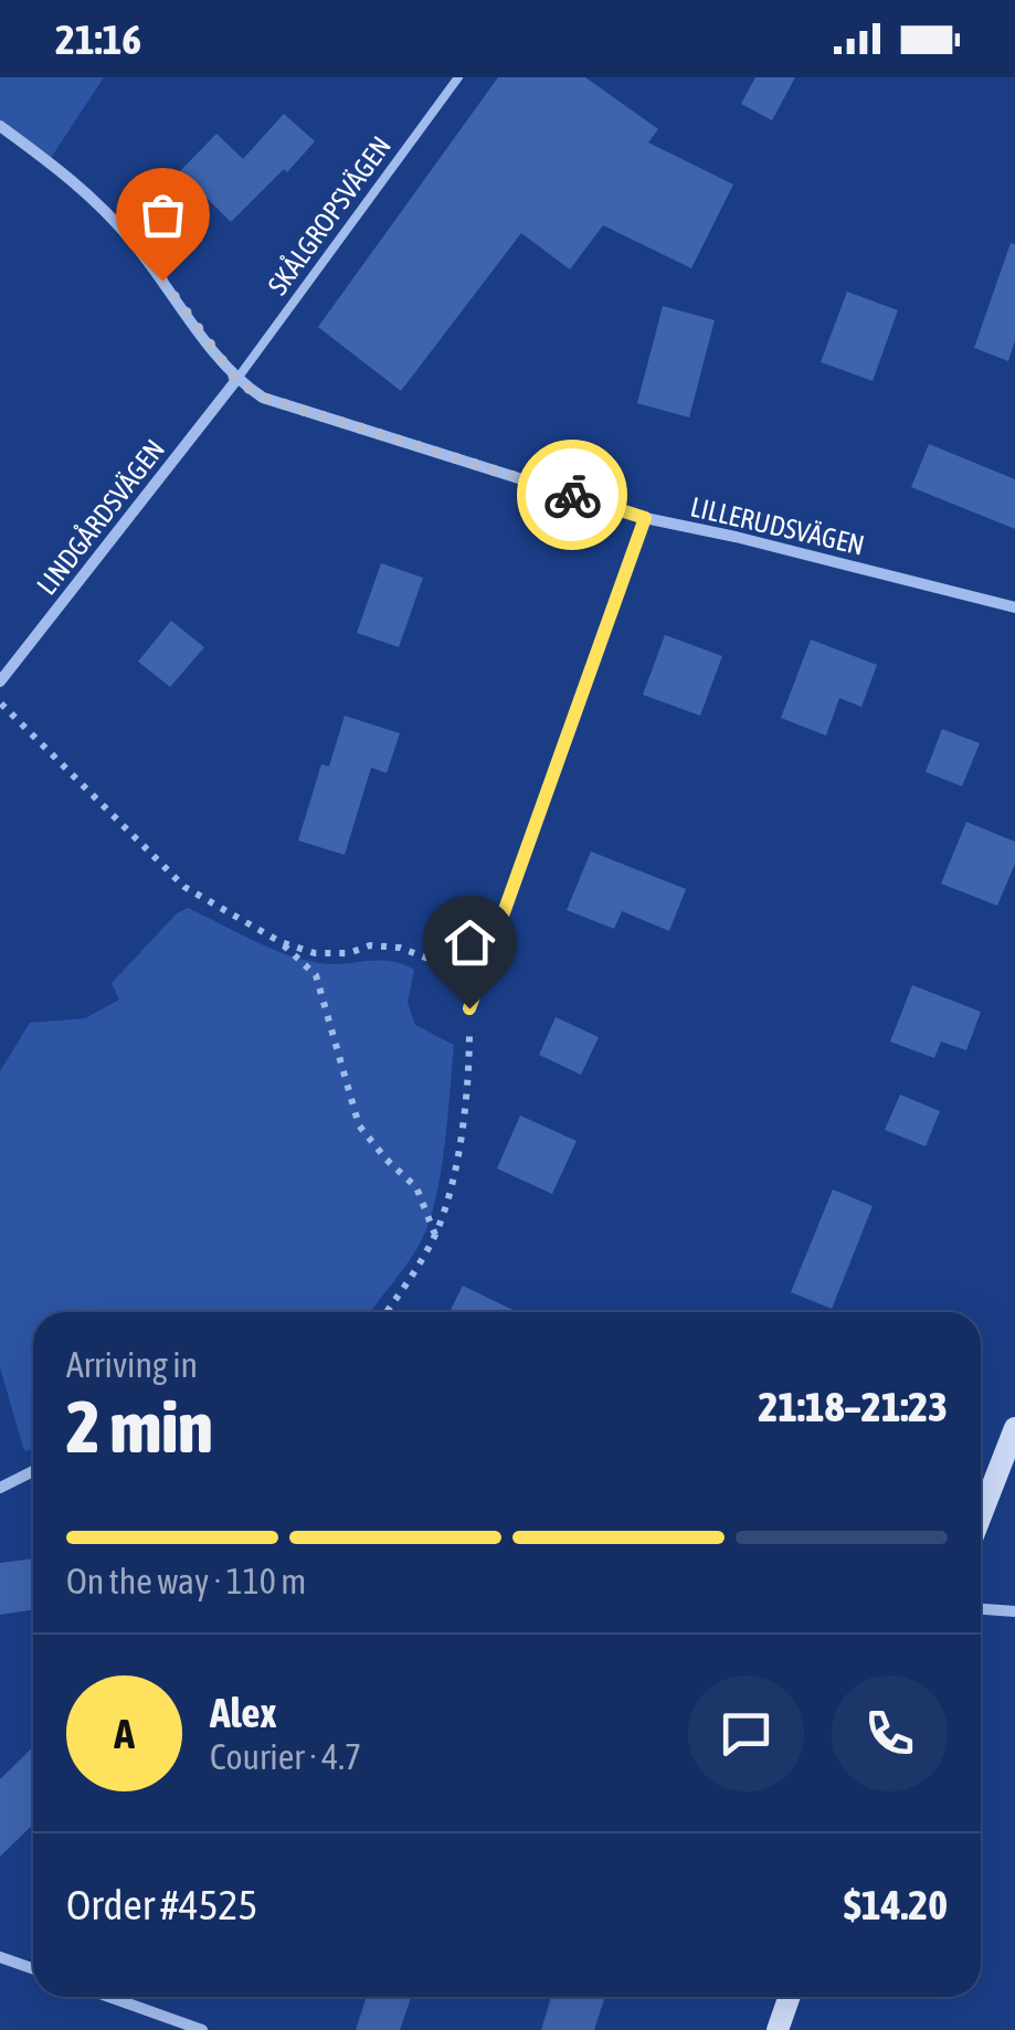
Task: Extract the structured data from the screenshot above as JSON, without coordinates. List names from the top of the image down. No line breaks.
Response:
{"streets":{"street":["LINDGÅRDSVÄGEN","LILLERUDSVÄGEN"],"lane":["SKÅLGROPSVÄGEN"]},"crossings":[["SKÅLGROPSVÄGEN","LINDGÅRDSVÄGEN"],["SKÅLGROPSVÄGEN","LILLERUDSVÄGEN"],["LINDGÅRDSVÄGEN","LILLERUDSVÄGEN"]],"page":{"status":"21:16","heading":["2 min","Arriving in","21:18–21:23"],"panel":["Alex","Courier · 4.7","Order #4525","$14.20"],"bar":"On the way · 110 m","round":"A"}}
